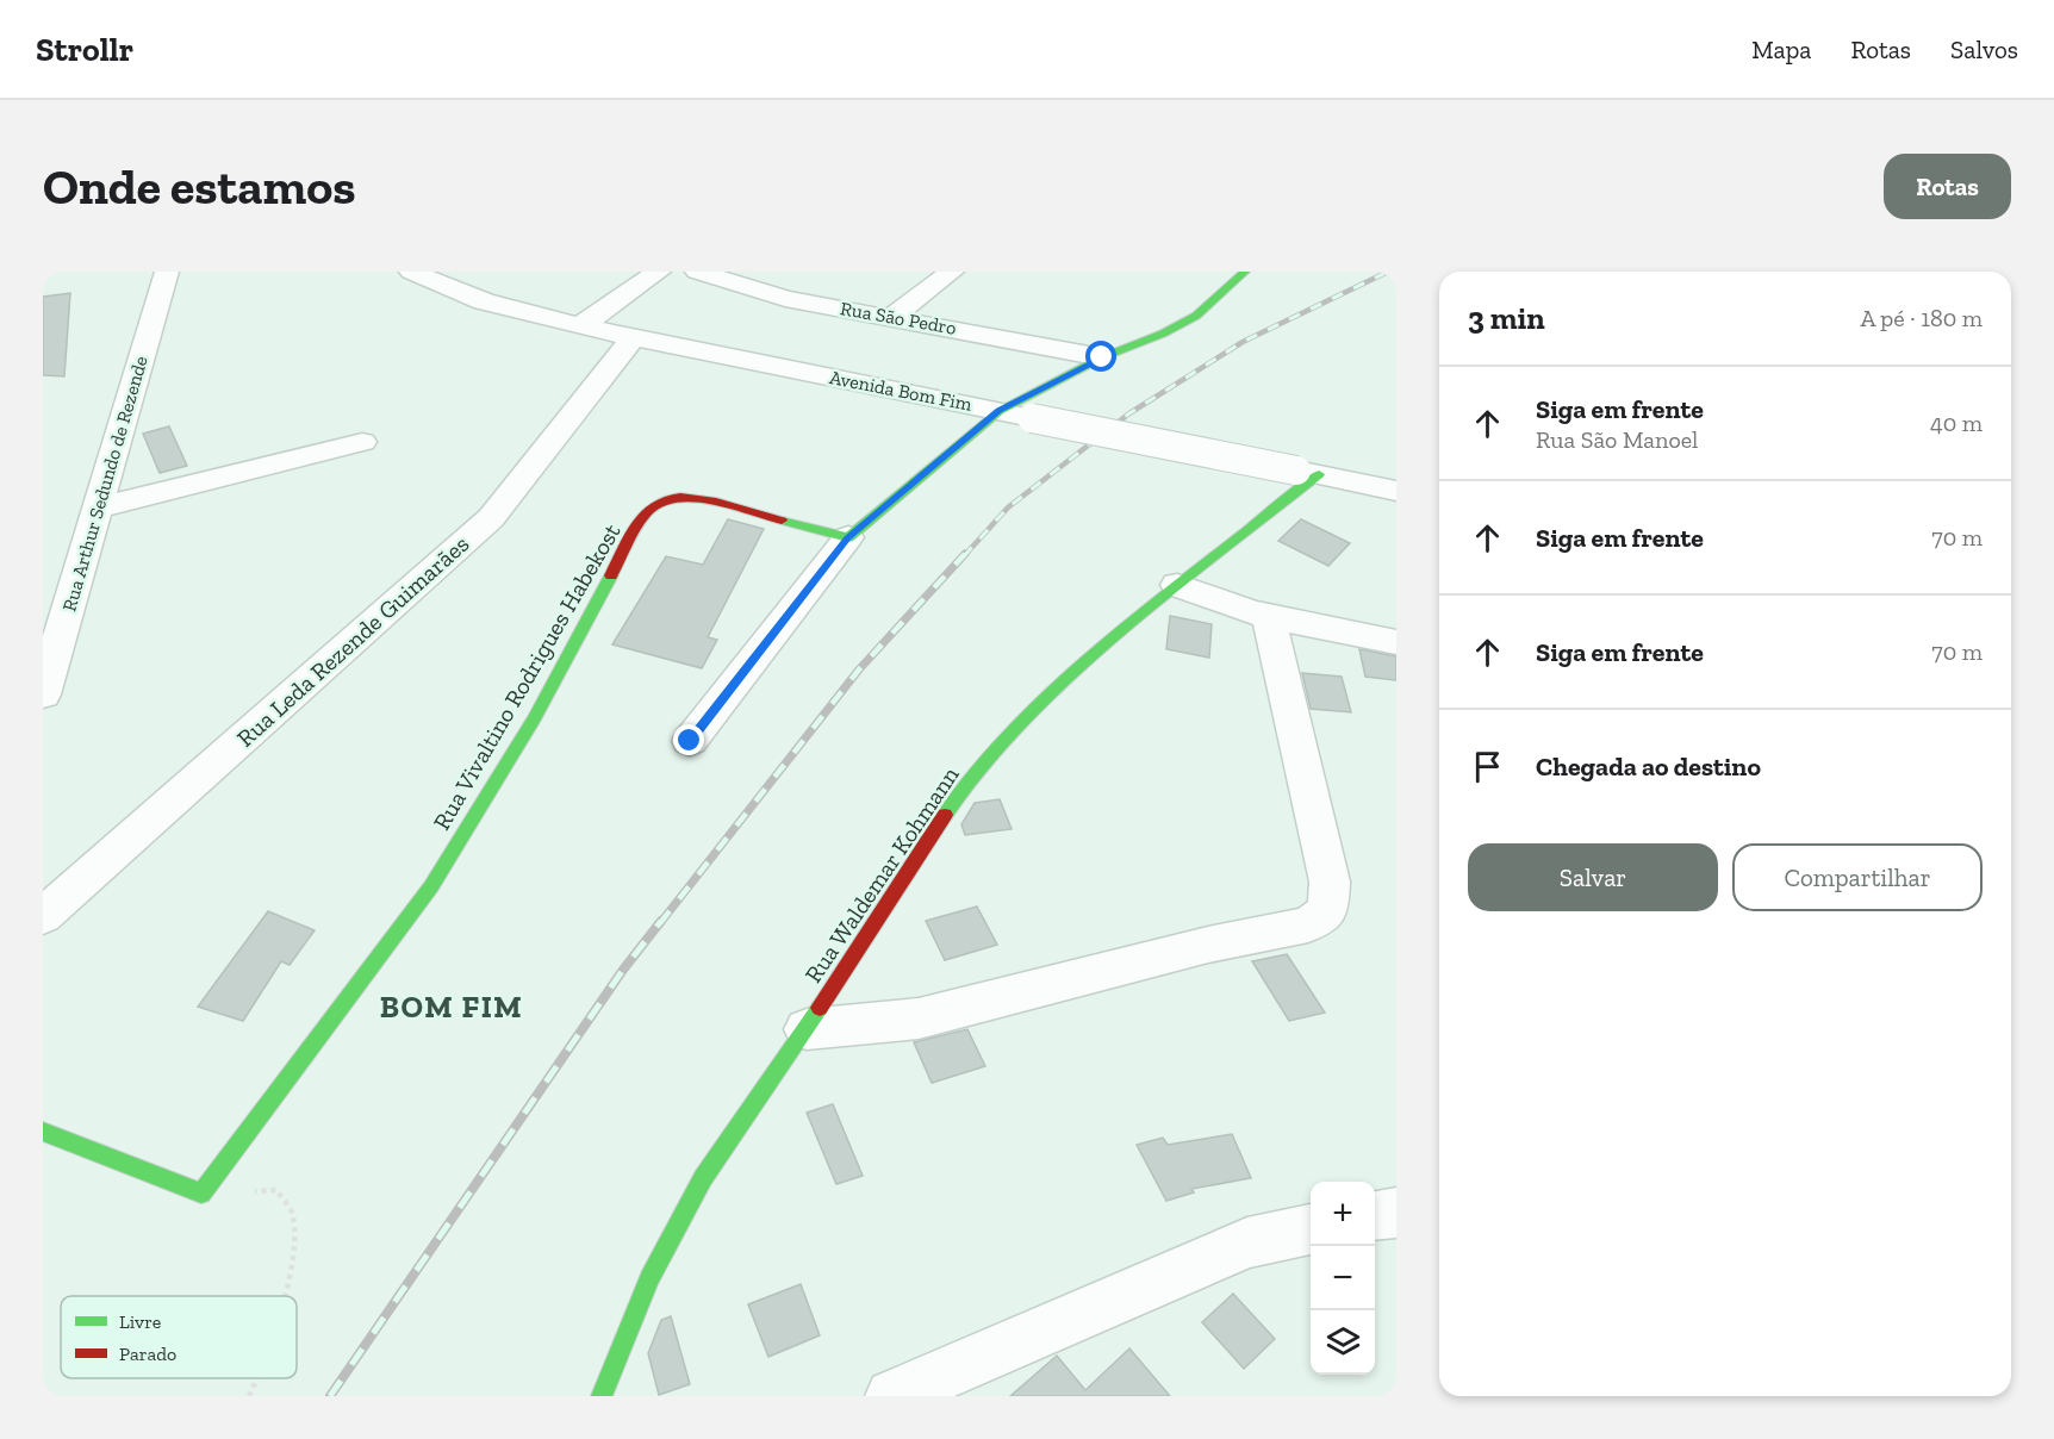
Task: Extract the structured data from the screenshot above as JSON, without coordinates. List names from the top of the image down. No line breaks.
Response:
{"streets":{"street":["Rua São Pedro","Avenida Bom Fim","Rua Arthur Sedundo de Rezende","Rua Leda Rezende Guimarães","Rua Vivaltino Rodrigues Habekost","Rua Waldemar Kohmann"]},"crossings":[["Avenida Bom Fim","Rua Leda Rezende Guimarães"],["Avenida Bom Fim","Rua Waldemar Kohmann"]],"districts":["BOM FIM"],"legend":["Livre","Parado"],"page":{"header":"Strollr","nav":["Mapa","Rotas","Salvos"],"buttons":["Rotas",["Salvar","Compartilhar"]],"title":"Onde estamos","heading":["3 min","A pé · 180 m"],"list":[["Siga em frente","Rua São Manoel","40 m"],["Siga em frente","70 m"],["Siga em frente","70 m"],"Chegada ao destino"],"map_buttons":["+","−"]}}
